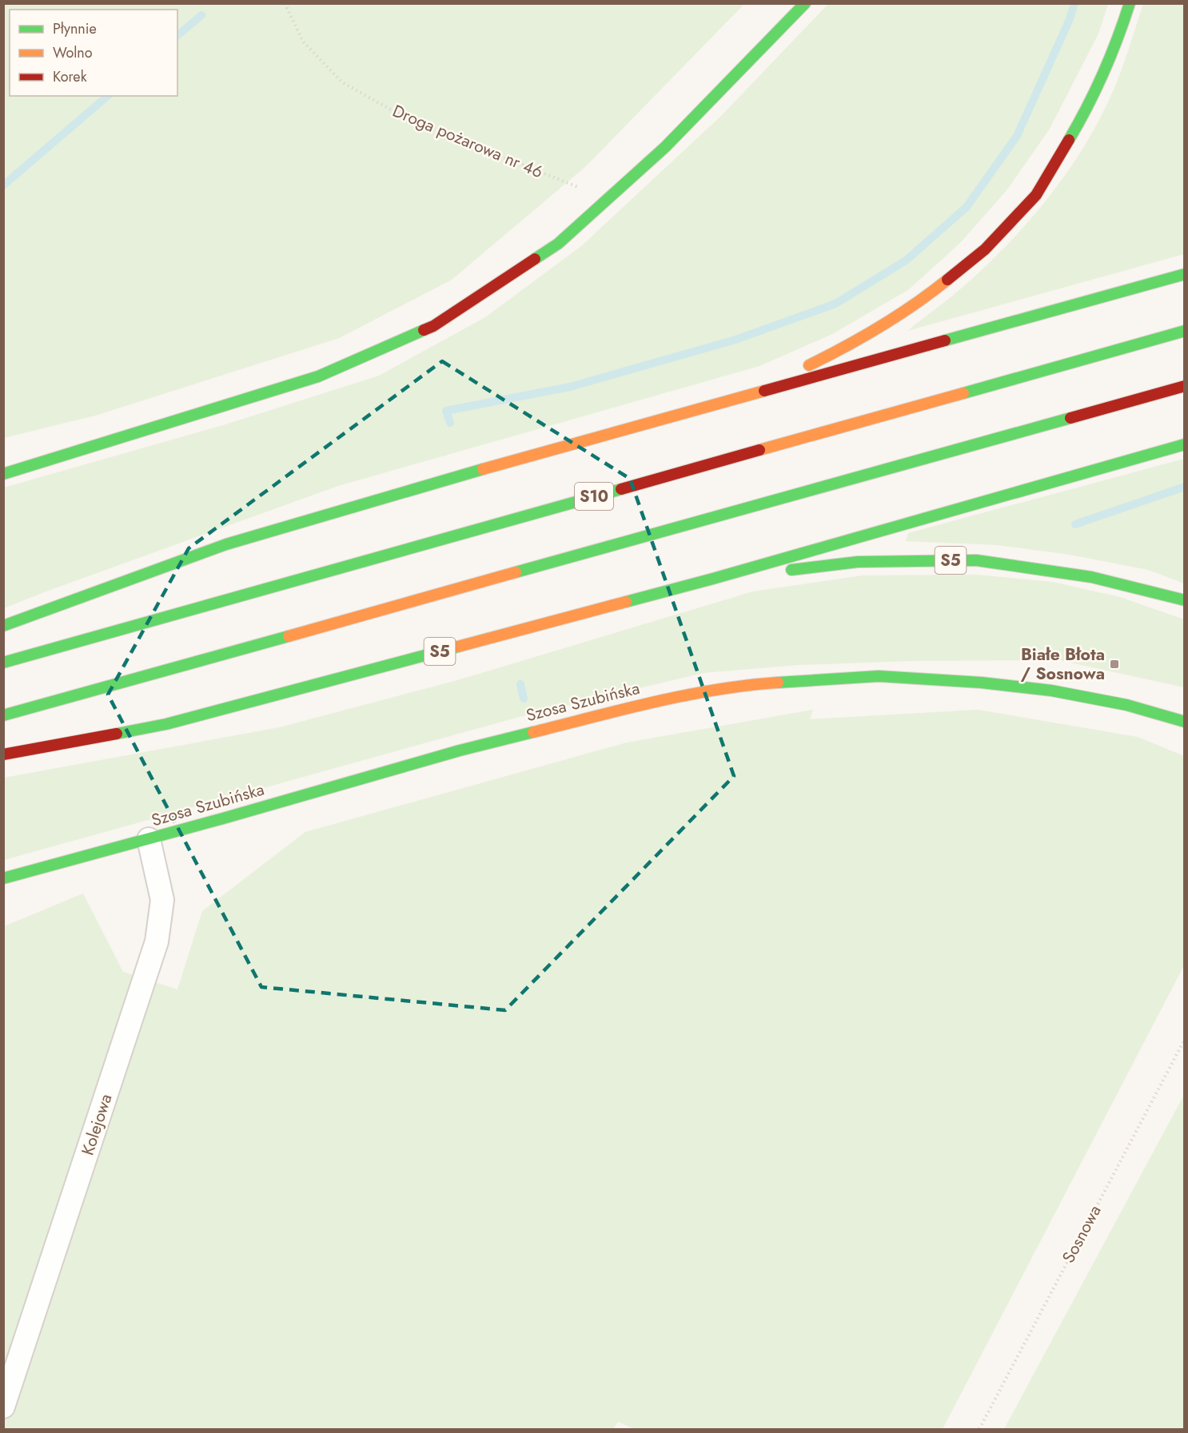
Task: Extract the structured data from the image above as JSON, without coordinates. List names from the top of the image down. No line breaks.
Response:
{"streets":{"main road":["S10","S5","Szosa Szubińska"],"street":["Kolejowa"],"path":["Droga pożarowa nr 46","Sosnowa"]},"crossings":[["Szosa Szubińska","Kolejowa"]],"places":{"transit":["Białe Błota / Sosnowa"]},"legend":["Płynnie","Wolno","Korek"]}
